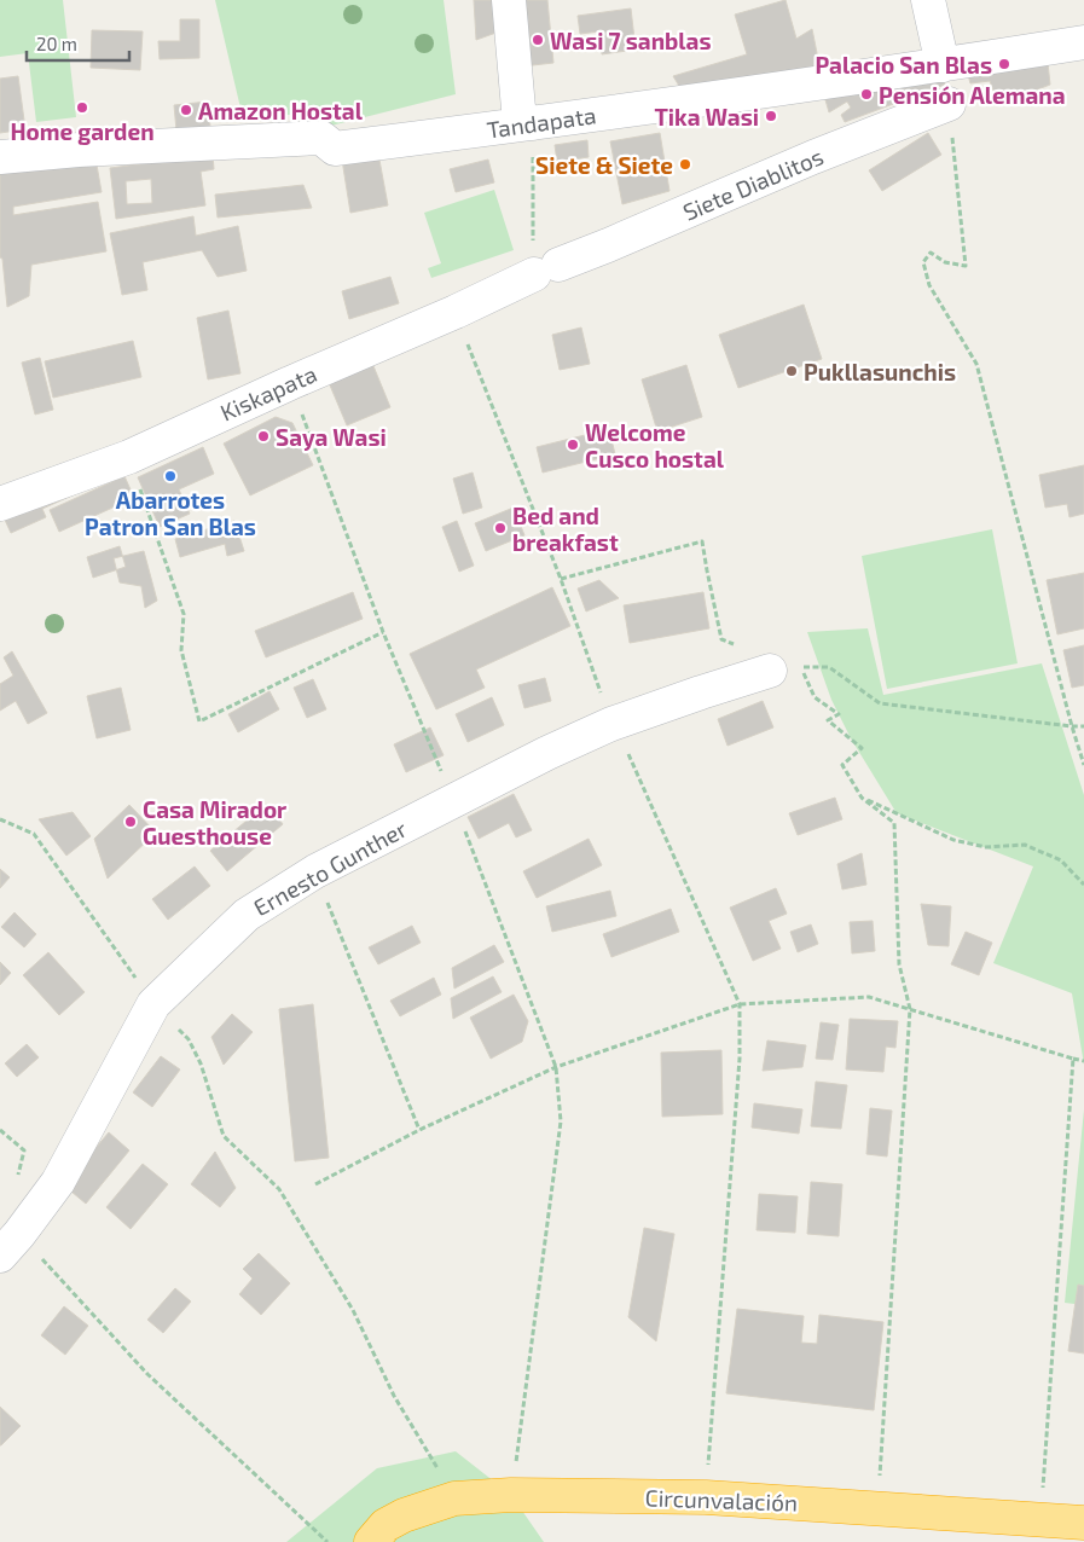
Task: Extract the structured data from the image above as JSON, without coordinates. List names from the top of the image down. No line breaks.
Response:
{"streets":{"highway":["Circunvalación"],"street":["Tandapata","Siete Diablitos","Kiskapata","Ernesto Gunther"]},"crossings":[["Siete Diablitos","Kiskapata"]],"places":["Wasi 7 sanblas","Palacio San Blas","Pensión Alemana","Home garden","Amazon Hostal","Tika Wasi","Siete & Siete","Pukllasunchis","Saya Wasi","Welcome Cusco hostal","Abarrotes Patron San Blas","Bed and breakfast","Casa Mirador Guesthouse"],"scale_bar":"20 m"}
